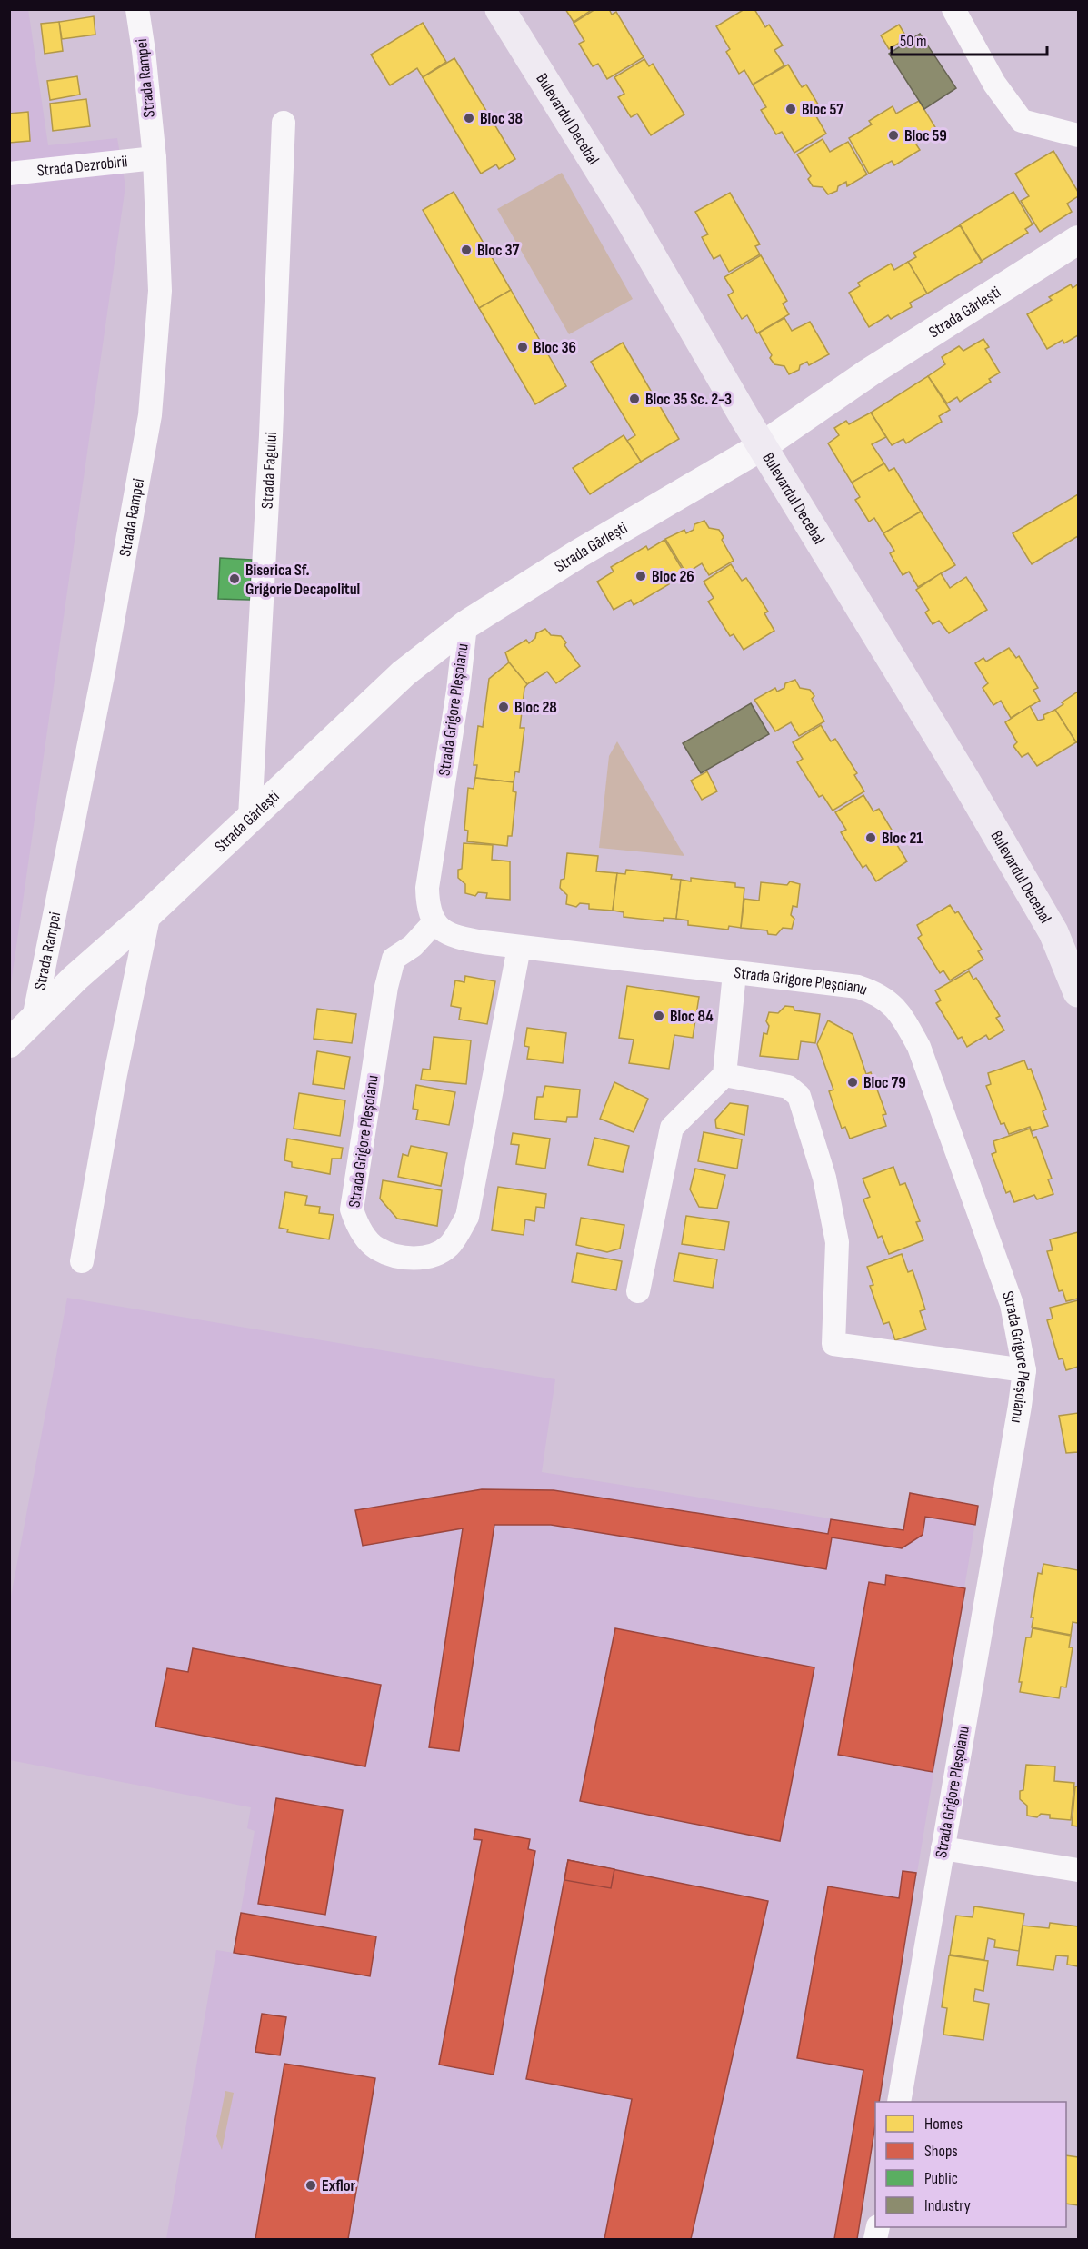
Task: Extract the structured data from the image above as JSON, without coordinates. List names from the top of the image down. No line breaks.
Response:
{"streets":{"main road":["Bulevardul Decebal"],"street":["Strada Rampei","Strada Dezrobirii","Strada Gârlești","Strada Fagului","Strada Grigore Pleșoianu"]},"crossings":[["Strada Rampei","Strada Dezrobirii"],["Strada Rampei","Strada Gârlești"],["Bulevardul Decebal","Strada Gârlești"],["Strada Gârlești","Strada Fagului"],["Strada Gârlești","Strada Grigore Pleșoianu"]],"places":["Bloc 57","Bloc 38","Bloc 59","Bloc 37","Bloc 36","Bloc 35 Sc. 2-3","Bloc 26","Biserica Sf. Grigorie Decapolitul","Bloc 28","Bloc 21","Bloc 84","Bloc 79","Exflor"],"legend":["Homes","Shops","Public","Industry"],"scale_bar":"50 m"}
